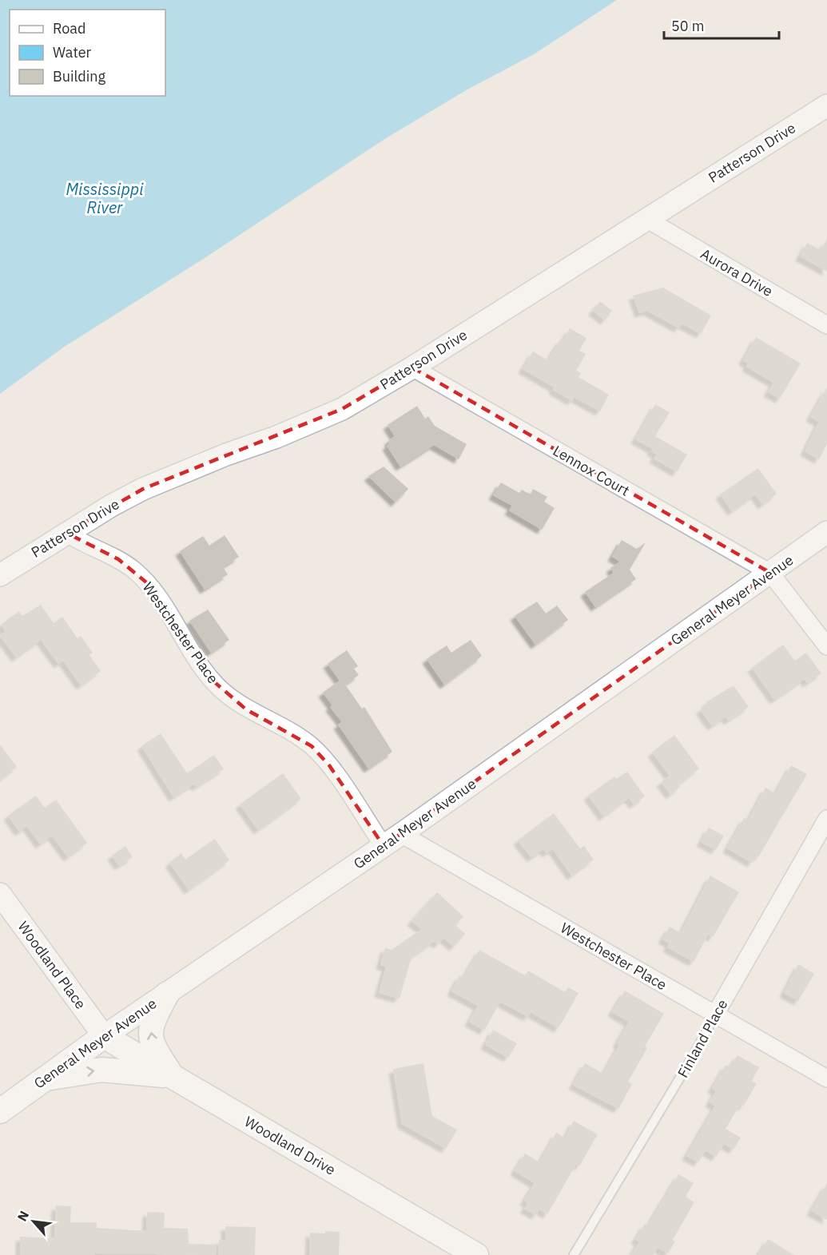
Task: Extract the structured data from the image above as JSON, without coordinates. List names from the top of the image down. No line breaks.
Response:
{"streets":{"main road":["General Meyer Avenue","Woodland Drive"],"street":["Patterson Drive","Aurora Drive","Lennox Court","Westchester Place","Woodland Place","Finland Place"]},"crossings":[["Patterson Drive","Aurora Drive"],["Patterson Drive","Lennox Court"],["Patterson Drive","Westchester Place"],["Lennox Court","General Meyer Avenue"],["General Meyer Avenue","Westchester Place"],["General Meyer Avenue","Woodland Place"],["General Meyer Avenue","Woodland Drive"],["Westchester Place","Finland Place"],["Woodland Place","Woodland Drive"]],"water":["Mississippi River"],"legend":["Road","Water","Building"],"scale_bar":"50 m","north":"top left"}
